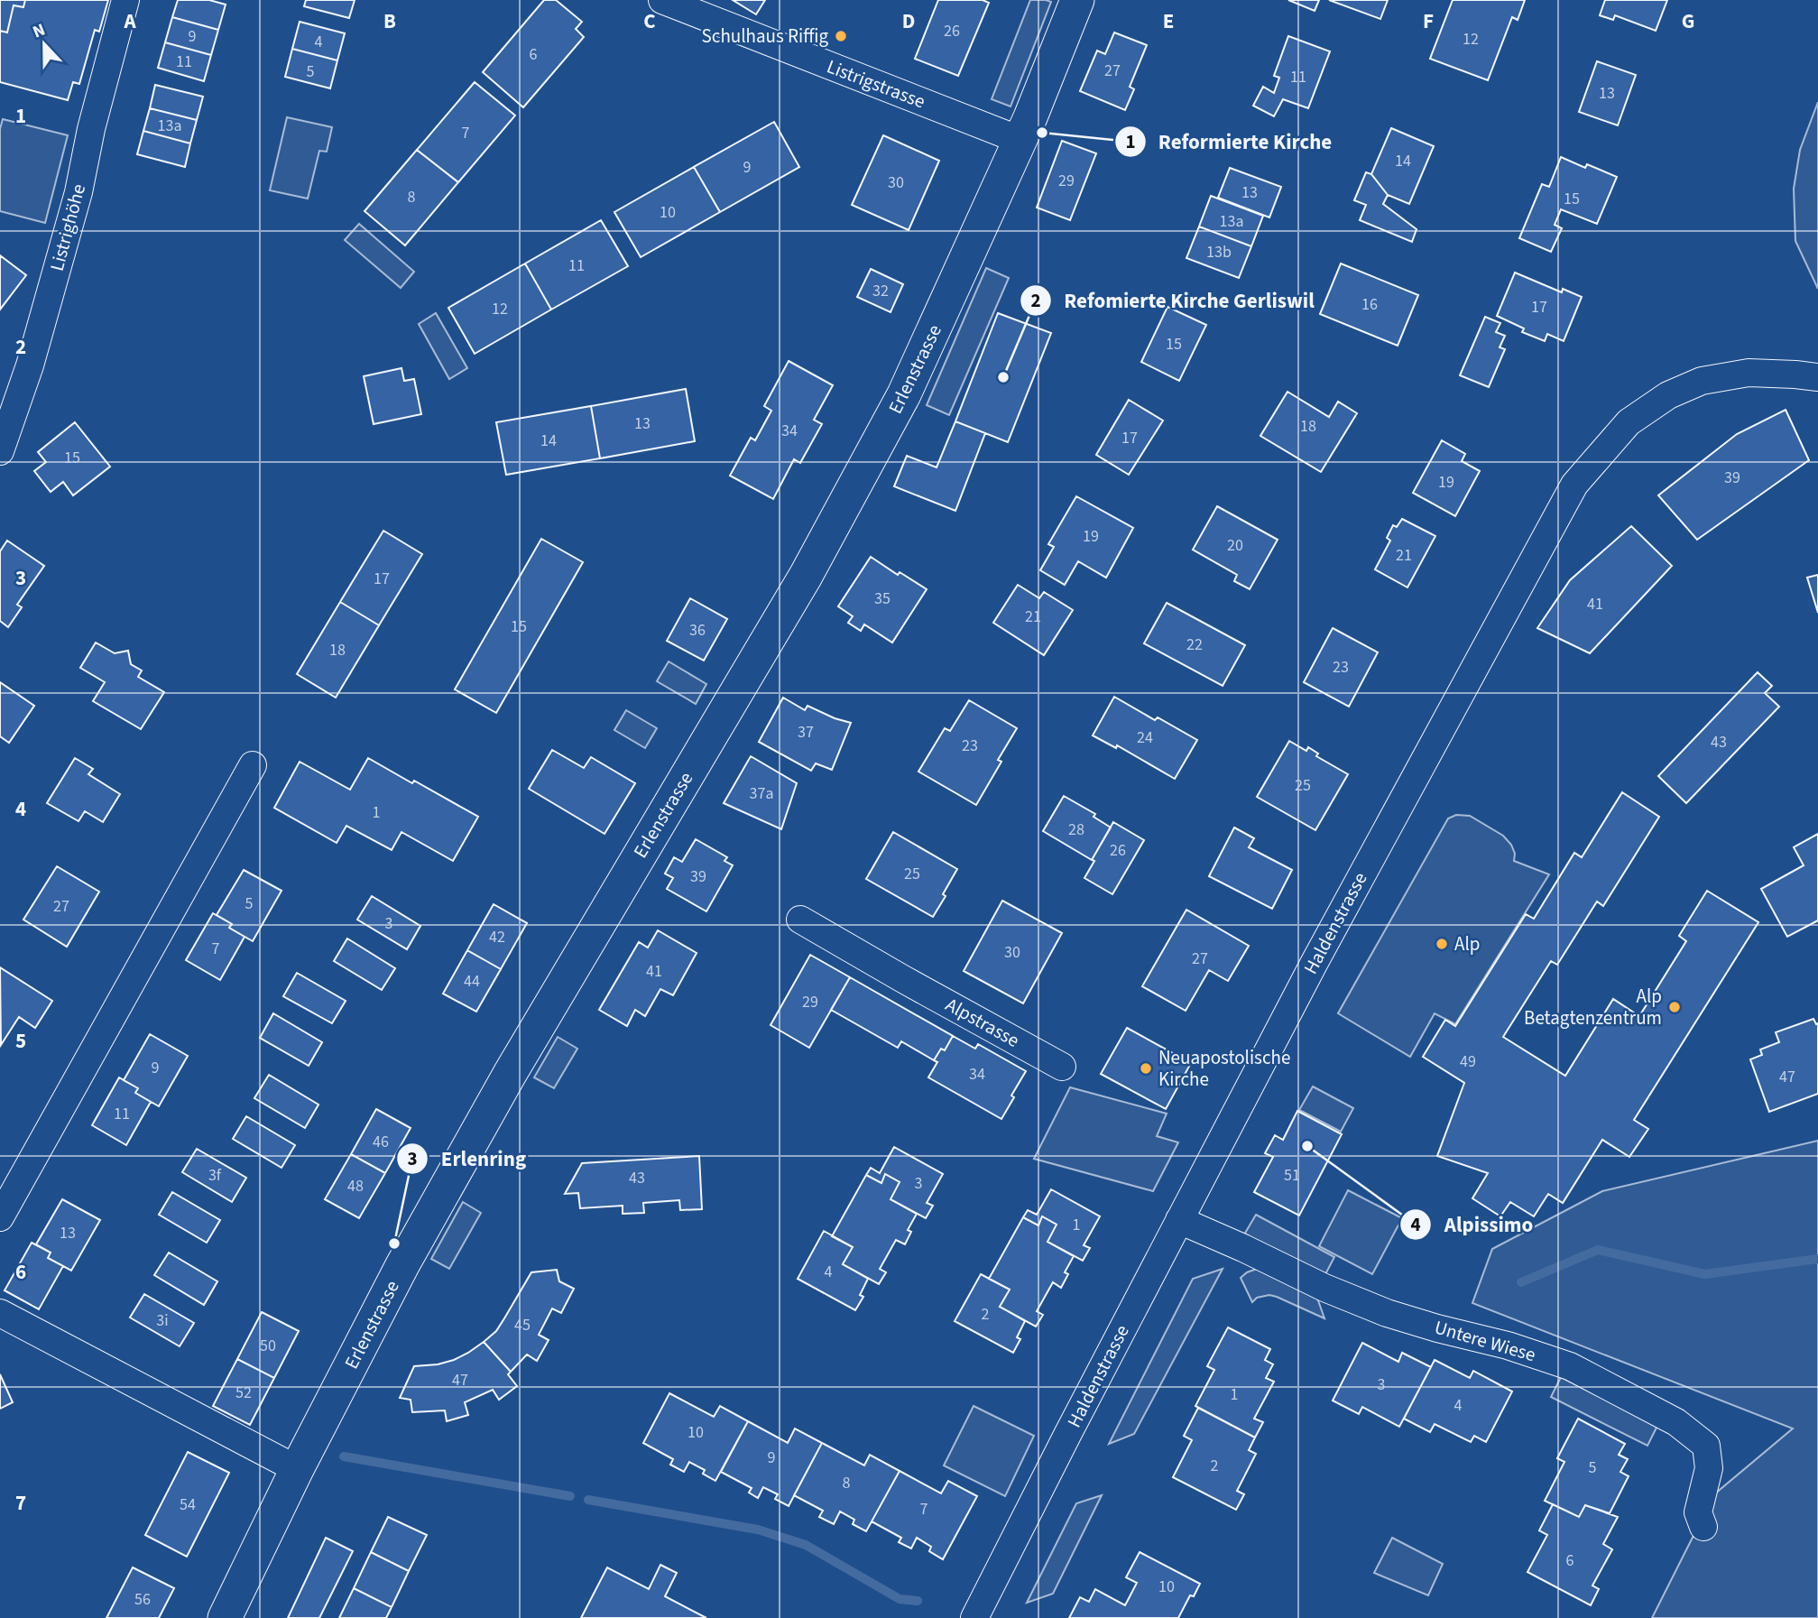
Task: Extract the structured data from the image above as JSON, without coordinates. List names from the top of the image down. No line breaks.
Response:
{"streets":{"street":["Listrigstrasse","Listrighöhe","Erlenstrasse","Haldenstrasse","Alpstrasse","Untere Wiese"]},"crossings":[["Listrigstrasse","Erlenstrasse"],["Haldenstrasse","Untere Wiese"]],"places":["Schulhaus Riffig","Reformierte Kirche","Refomierte Kirche Gerliswil","Alp","Alp Betagtenzentrum","Neuapostolische Kirche","Alpissimo","Erlenring"],"house_numbers":["26","9","12","4","6","11","27","5","11","13","13a","7","14","9","29","30","13","8","15","10","13a","13b","11","32","16","17","12","15","13","18","34","17","14","15","39","19","19","20","21","17","35","41","21","15","36","22","18","23","37","24","43","23","25","37a","1","28","26","25","39","5","27","3","42","7","30","27","41","44","29","49","9","34","47","11","46","3f","51","43","3","48","1","13","4","2","3i","45","50","47","3","52","1","4","10","9","2","5","8","54","7","6","10","56"],"north":"top","grid":{"columns":["A","B","C","D","E","F","G"],"rows":["1","2","3","4","5","6","7"]}}
